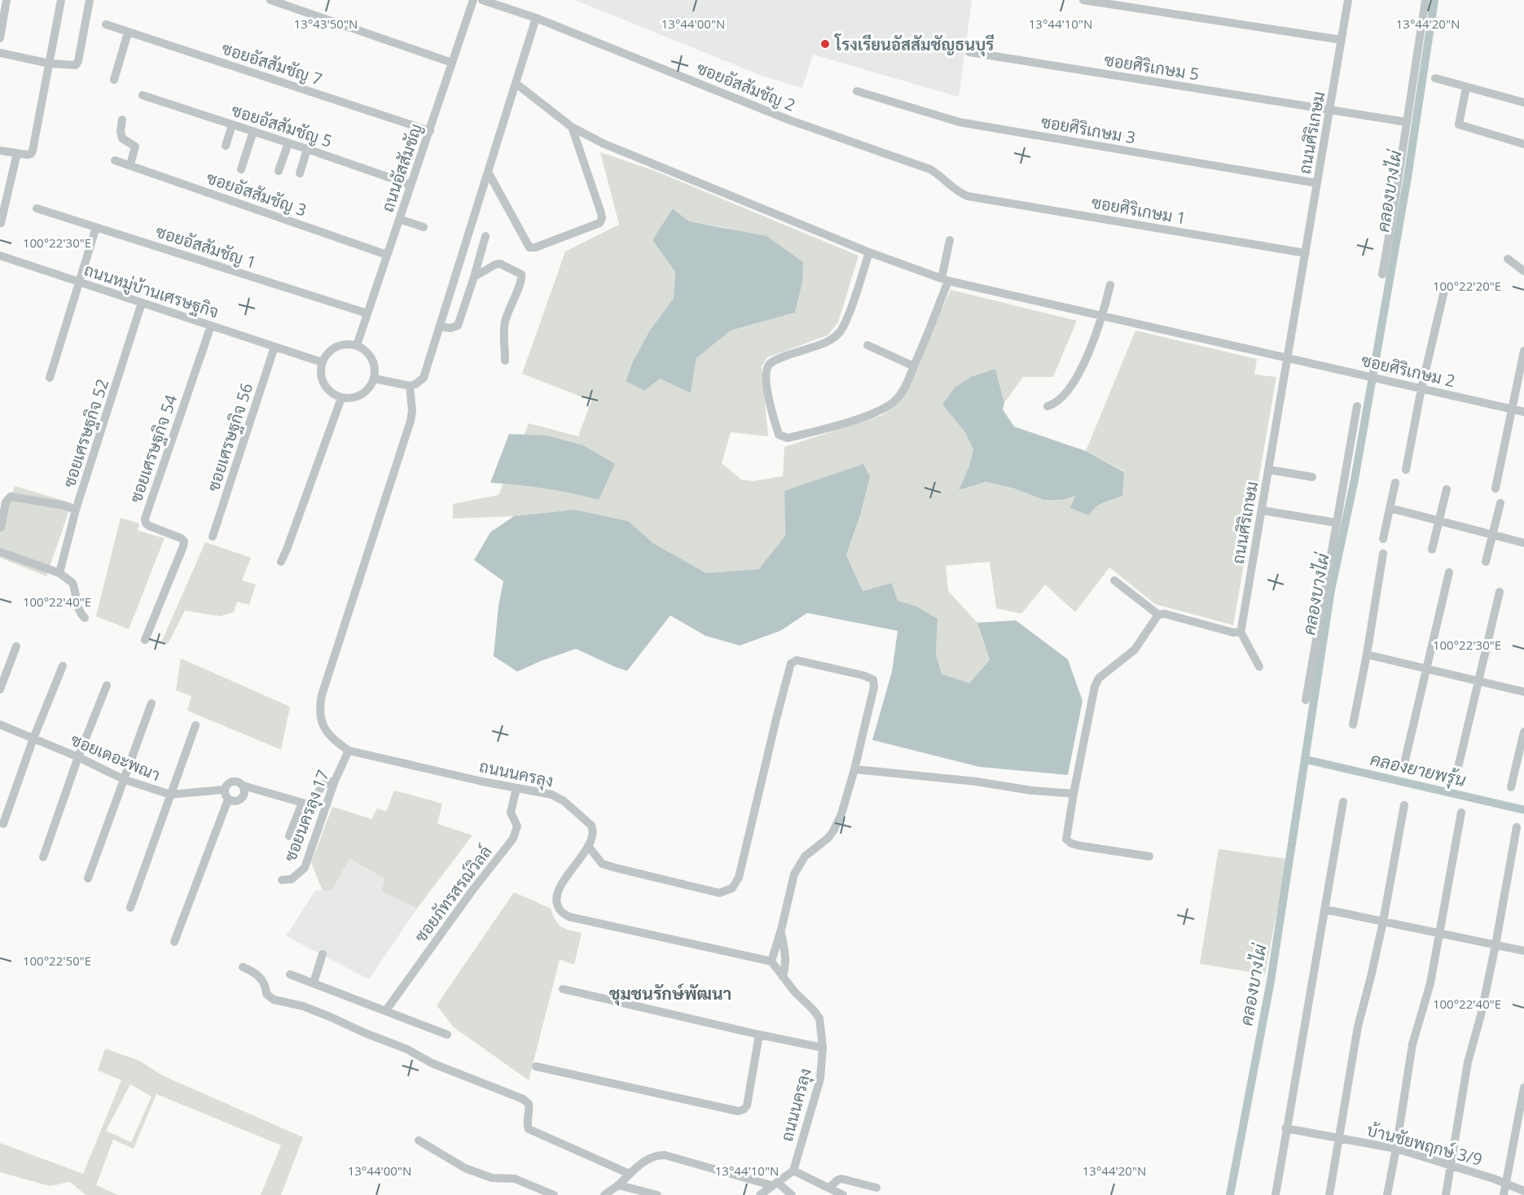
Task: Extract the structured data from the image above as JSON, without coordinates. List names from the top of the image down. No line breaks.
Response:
{"streets":{"street":["ซอยอัสสัมชัญ 7","ซอยศิริเกษม 5","ซอยอัสสัมชัญ 2","ซอยอัสสัมชัญ 5","ซอยศิริเกษม 3","ถนนศิริเกษม","ถนนอัสสัมชัญ","ซอยอัสสัมชัญ 3","ซอยศิริเกษม 1","ซอยอัสสัมชัญ 1","ถนนหมู่บ้านเศรษฐกิจ","ซอยศิริเกษม 2","ซอยเศรษฐกิจ 52","ซอยเศรษฐกิจ 56","ซอยเศรษฐกิจ 54","ซอยเดอะพณา","ถนนนครลุง","ซอยนครลุง 17","ซอยภัทรสรณ์วิลล์","บ้านชัยพฤกษ์ 3/9"]},"crossings":[["ซอยอัสสัมชัญ 7","ถนนอัสสัมชัญ"],["ซอยศิริเกษม 5","ถนนศิริเกษม"],["ซอยอัสสัมชัญ 2","ซอยศิริเกษม 1"],["ซอยอัสสัมชัญ 5","ถนนอัสสัมชัญ"],["ซอยศิริเกษม 3","ถนนศิริเกษม"],["ถนนศิริเกษม","ซอยศิริเกษม 1"],["ถนนศิริเกษม","ซอยศิริเกษม 2"],["ถนนอัสสัมชัญ","ซอยอัสสัมชัญ 3"],["ถนนอัสสัมชัญ","ซอยอัสสัมชัญ 1"],["ถนนอัสสัมชัญ","ถนนหมู่บ้านเศรษฐกิจ"],["ถนนหมู่บ้านเศรษฐกิจ","ซอยเศรษฐกิจ 52"],["ถนนหมู่บ้านเศรษฐกิจ","ซอยเศรษฐกิจ 56"],["ถนนหมู่บ้านเศรษฐกิจ","ซอยเศรษฐกิจ 54"],["ถนนนครลุง","ซอยนครลุง 17"],["ถนนนครลุง","ซอยภัทรสรณ์วิลล์"]],"districts":["ชุมชนรักษ์พัฒนา"],"water":["คลองบางไผ่","คลองยายพรุ้น"],"places":["โรงเรียนอัสสัมชัญธนบุรี"],"coordinates":["13°43'50\"N","13°44'00\"N","13°44'10\"N","13°44'20\"N","100°22'30\"E","100°22'20\"E","100°22'40\"E","100°22'50\"E"]}
